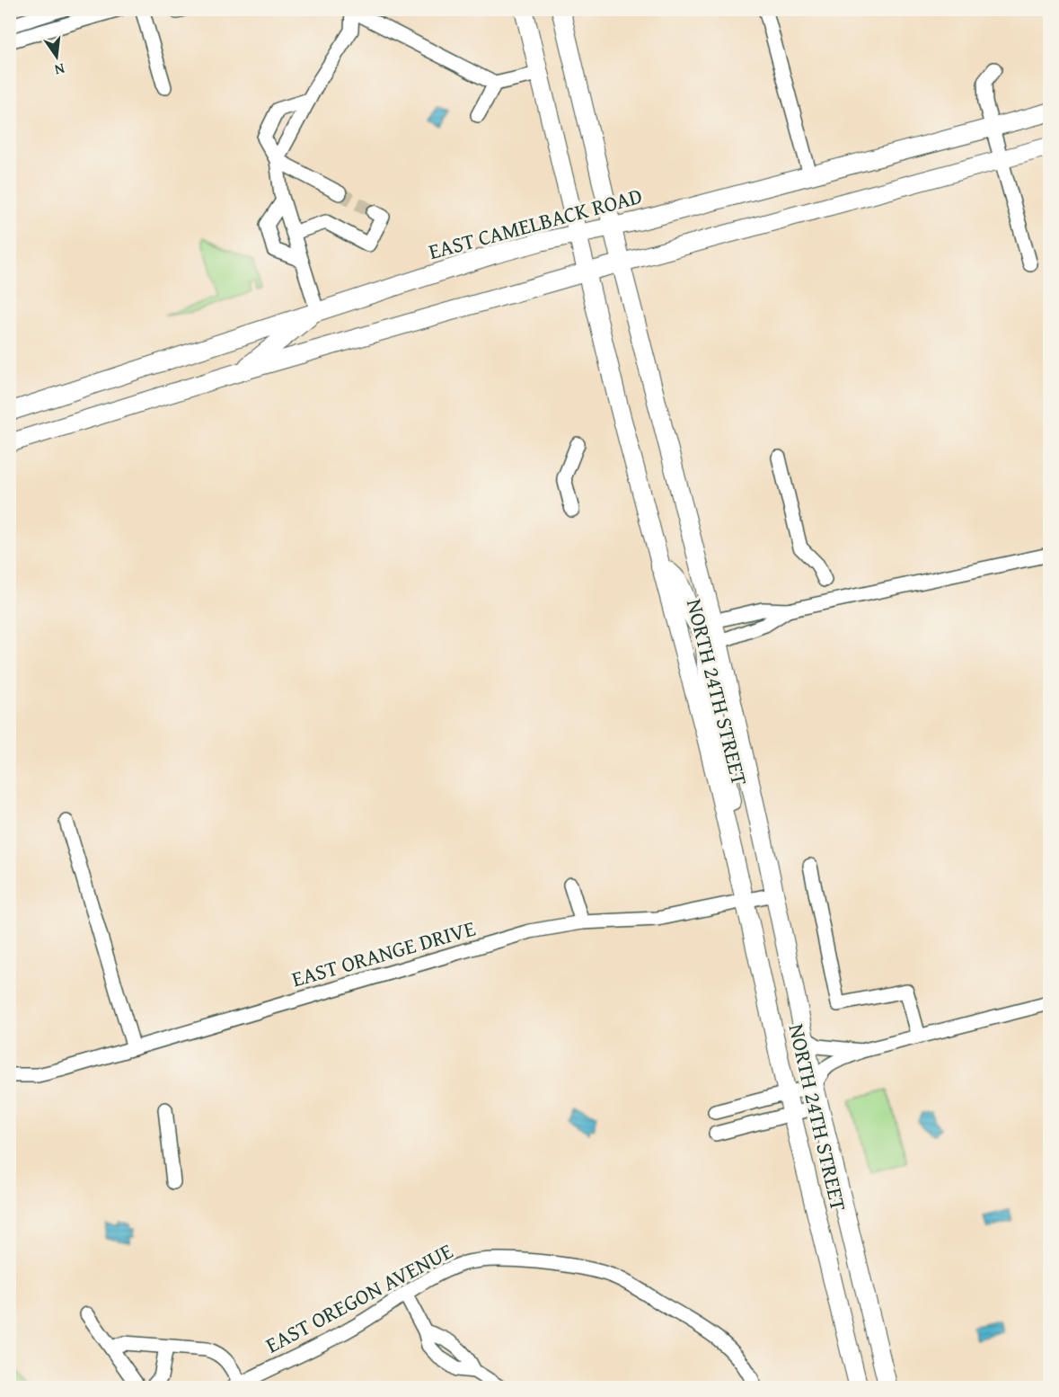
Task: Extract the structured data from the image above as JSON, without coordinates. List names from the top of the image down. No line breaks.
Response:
{"streets":{"main road":["EAST CAMELBACK ROAD","NORTH 24TH STREET"],"street":["EAST ORANGE DRIVE","EAST OREGON AVENUE"]},"crossings":[["EAST CAMELBACK ROAD","NORTH 24TH STREET"],["NORTH 24TH STREET","EAST ORANGE DRIVE"]],"north":"bottom"}
